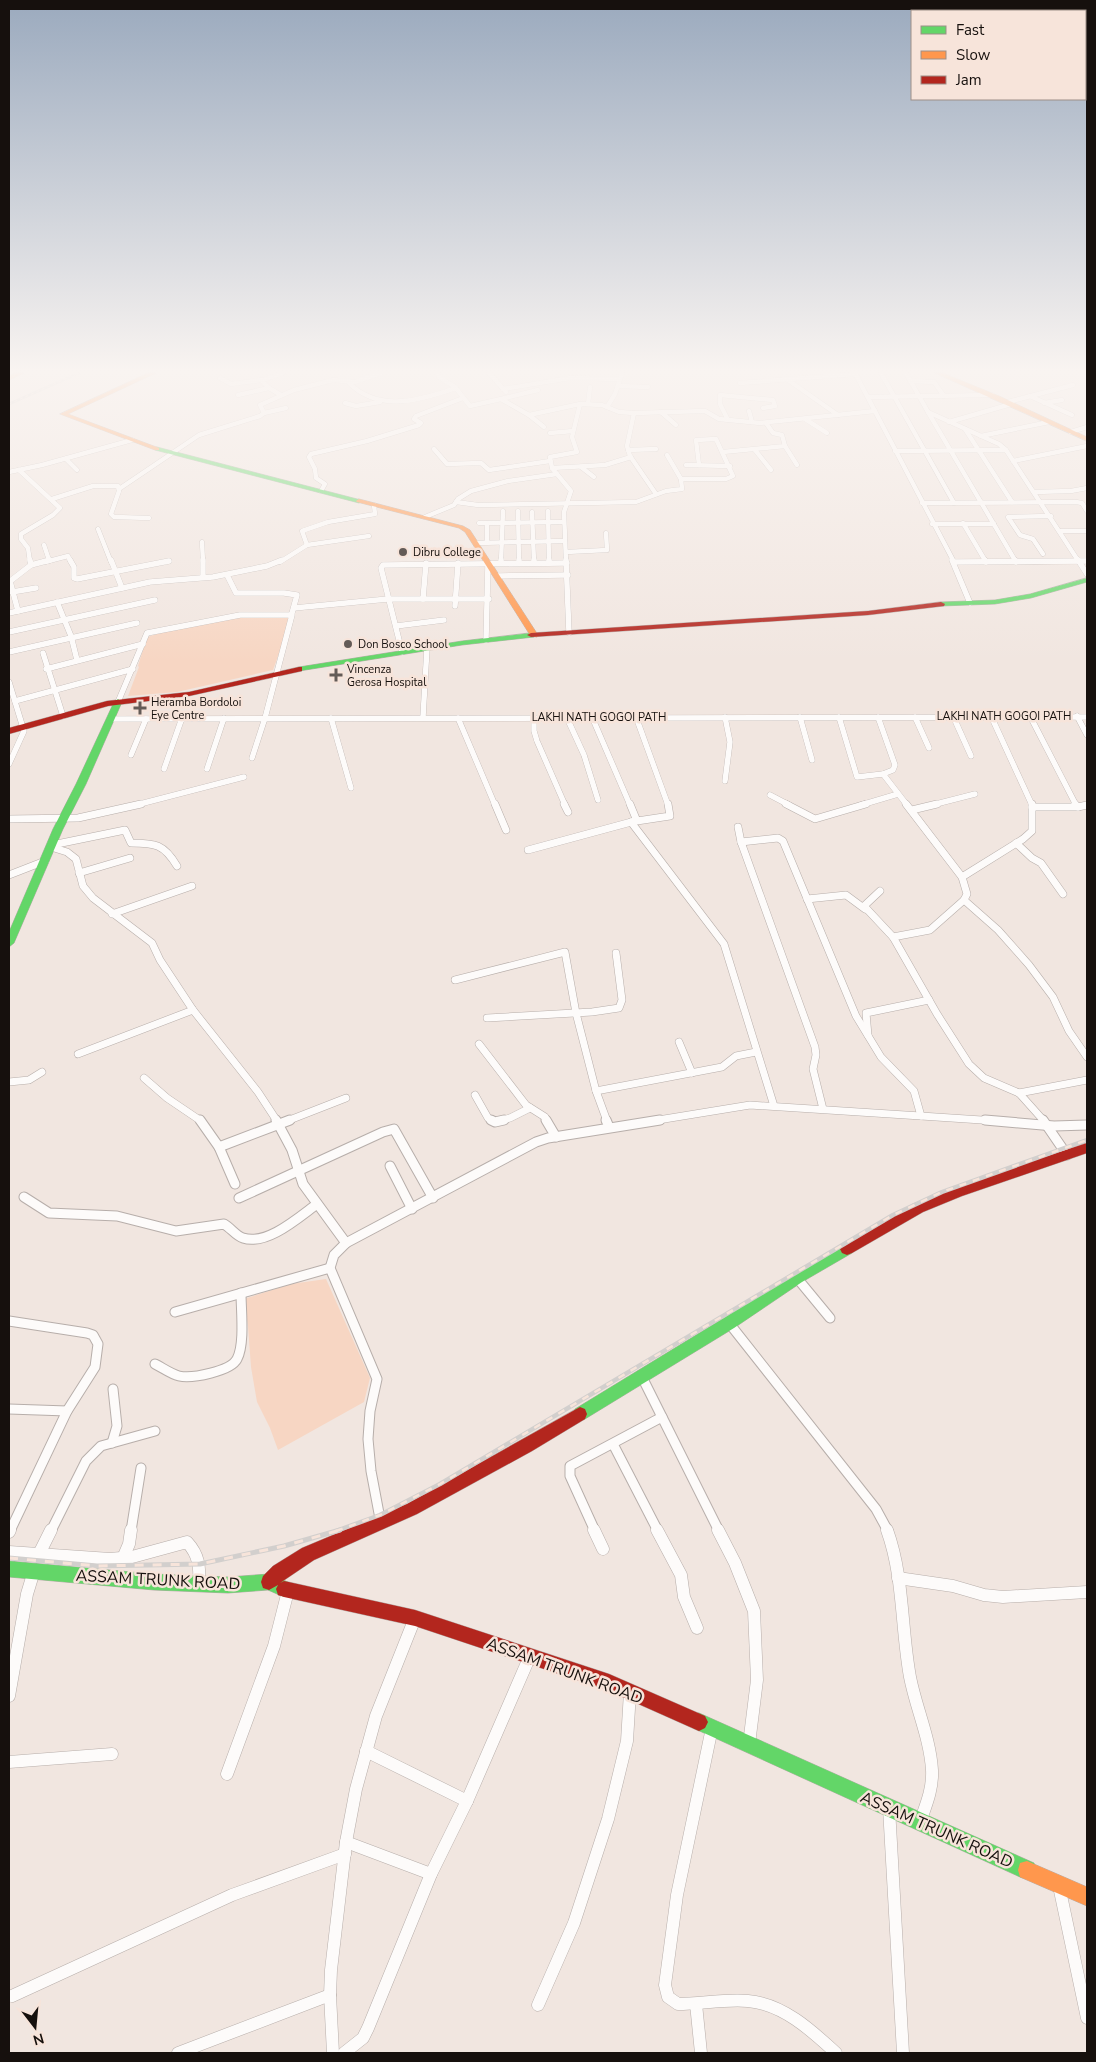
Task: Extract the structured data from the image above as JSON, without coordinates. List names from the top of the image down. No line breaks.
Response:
{"streets":{"main road":["ASSAM TRUNK ROAD"],"street":["LAKHI NATH GOGOI PATH"]},"places":{"other":["Dibru College","Don Bosco School"],"health":["Vincenza Gerosa Hospital","Heramba Bordoloi Eye Centre"]},"legend":["Fast","Slow","Jam"],"north":"bottom"}
